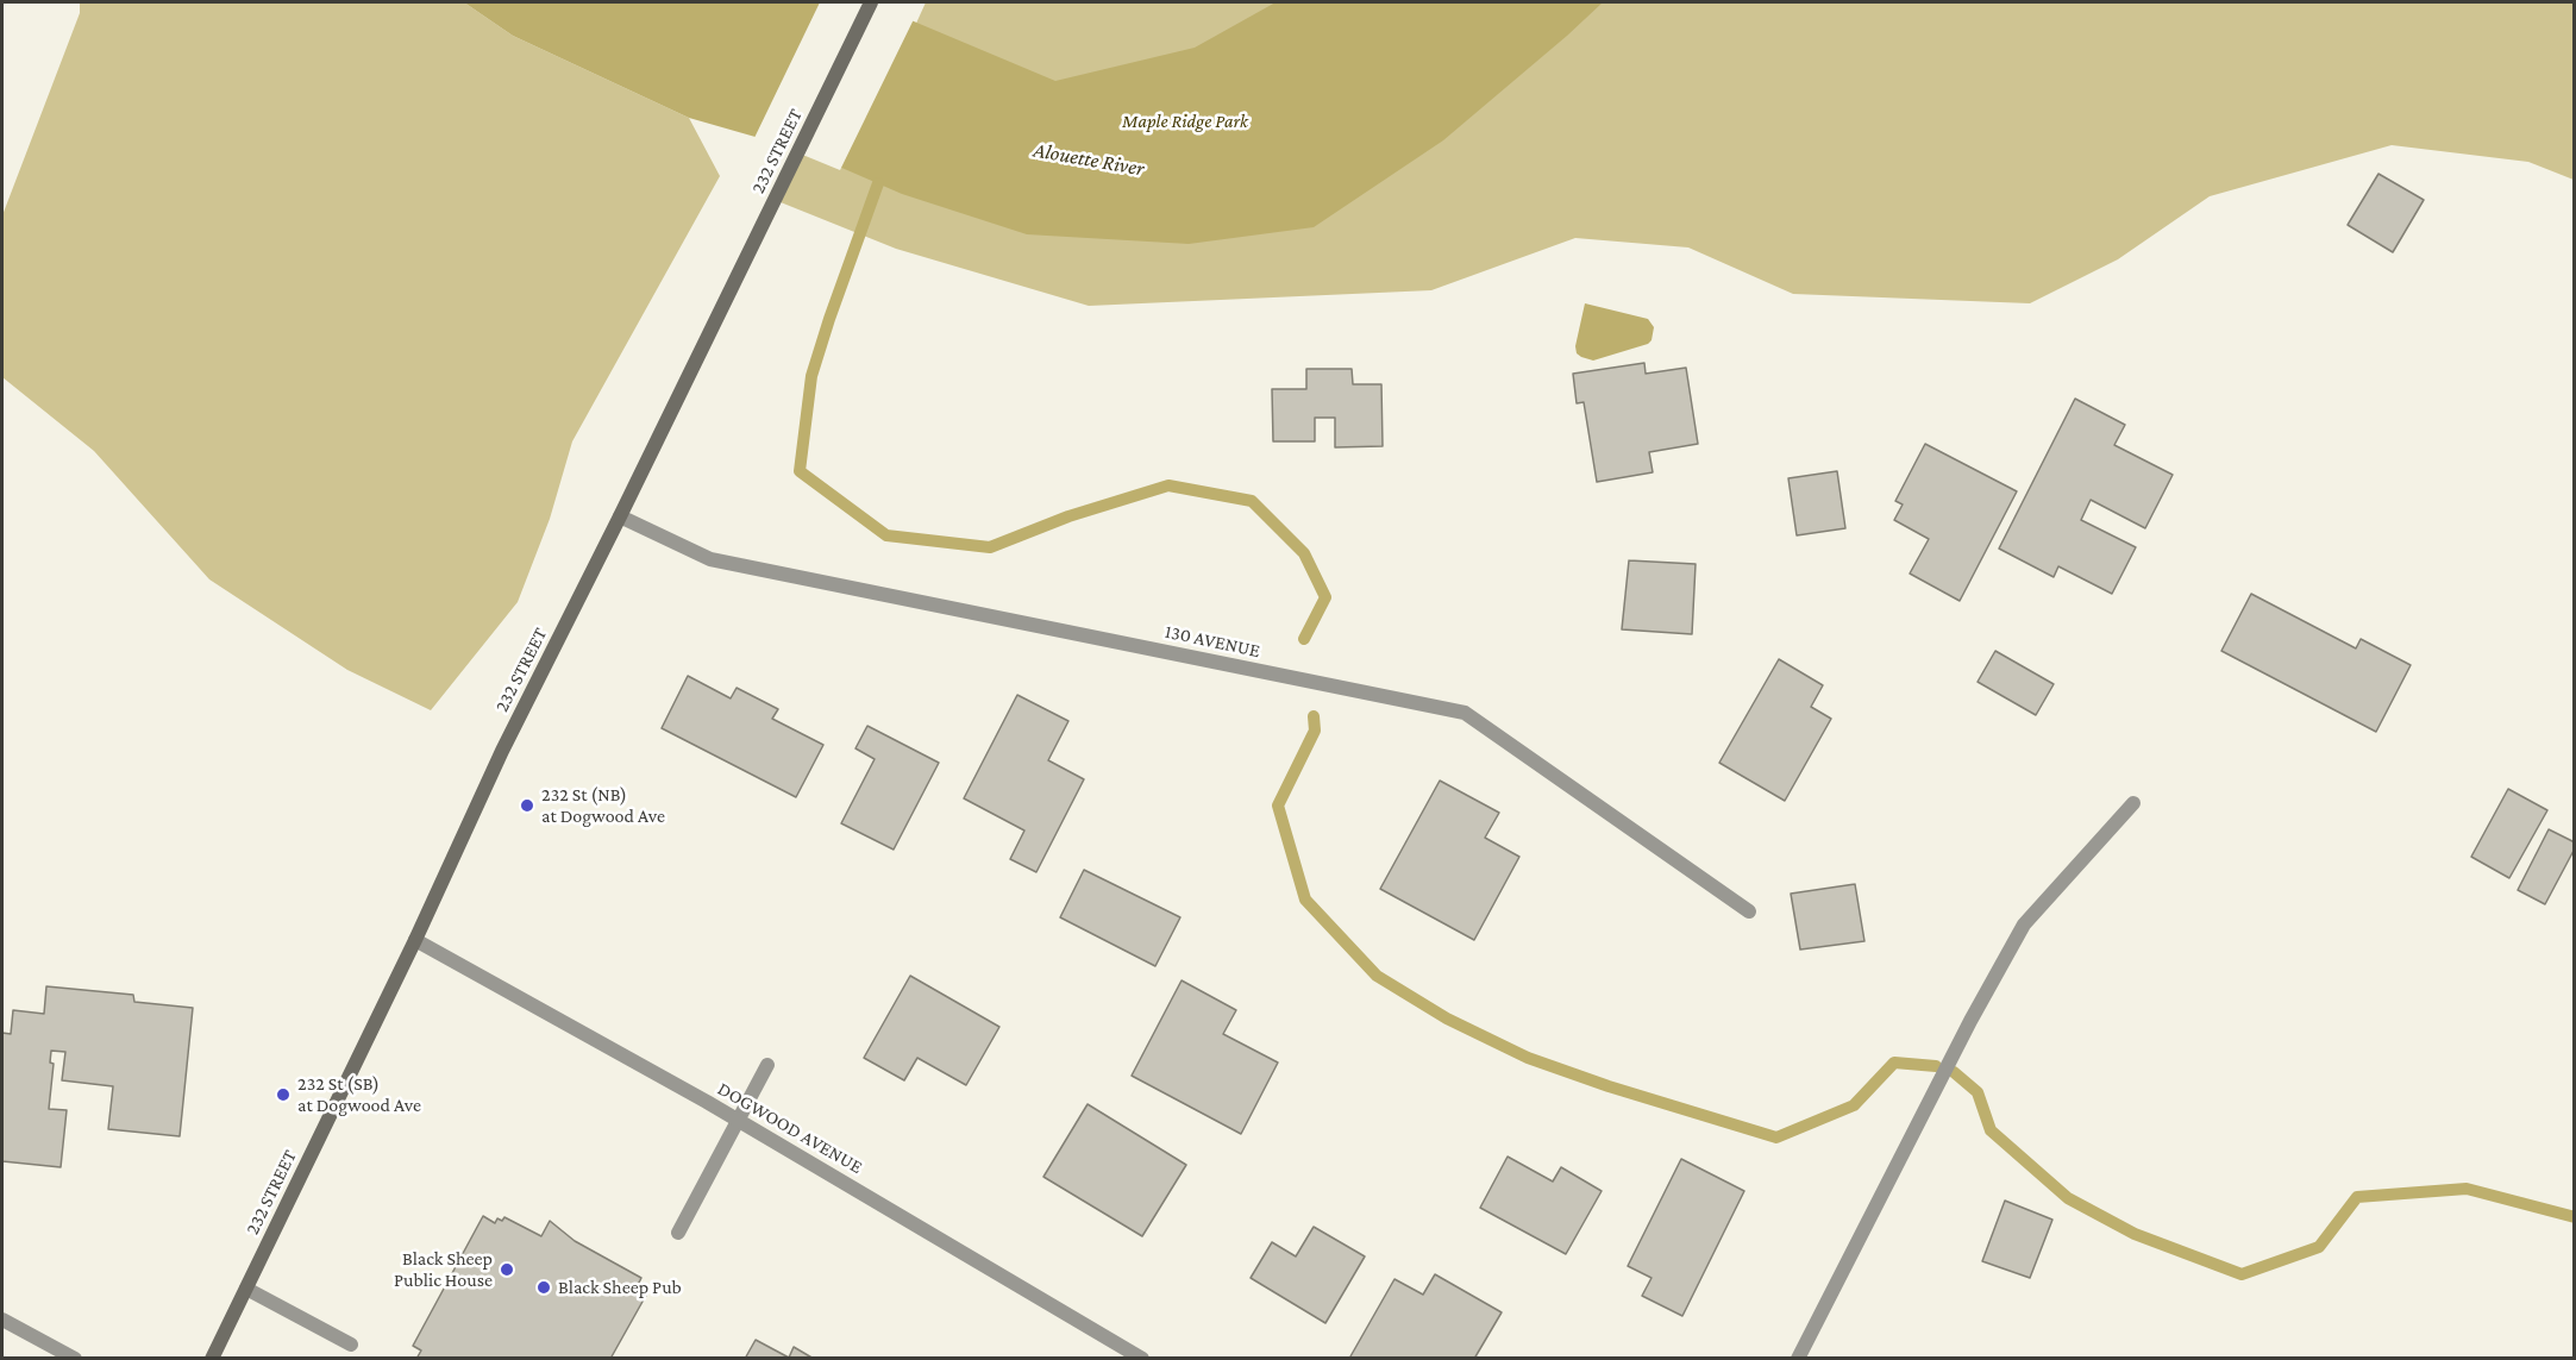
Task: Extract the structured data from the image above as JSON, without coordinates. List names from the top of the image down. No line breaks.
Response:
{"streets":{"main road":["232 STREET"],"street":["130 AVENUE","DOGWOOD AVENUE"]},"crossings":[["232 STREET","130 AVENUE"],["232 STREET","DOGWOOD AVENUE"]],"water":["Alouette River"],"parks":["Maple Ridge Park"],"places":["232 St (NB) at Dogwood Ave","232 St (SB) at Dogwood Ave","Black Sheep Public House","Black Sheep Pub"]}
